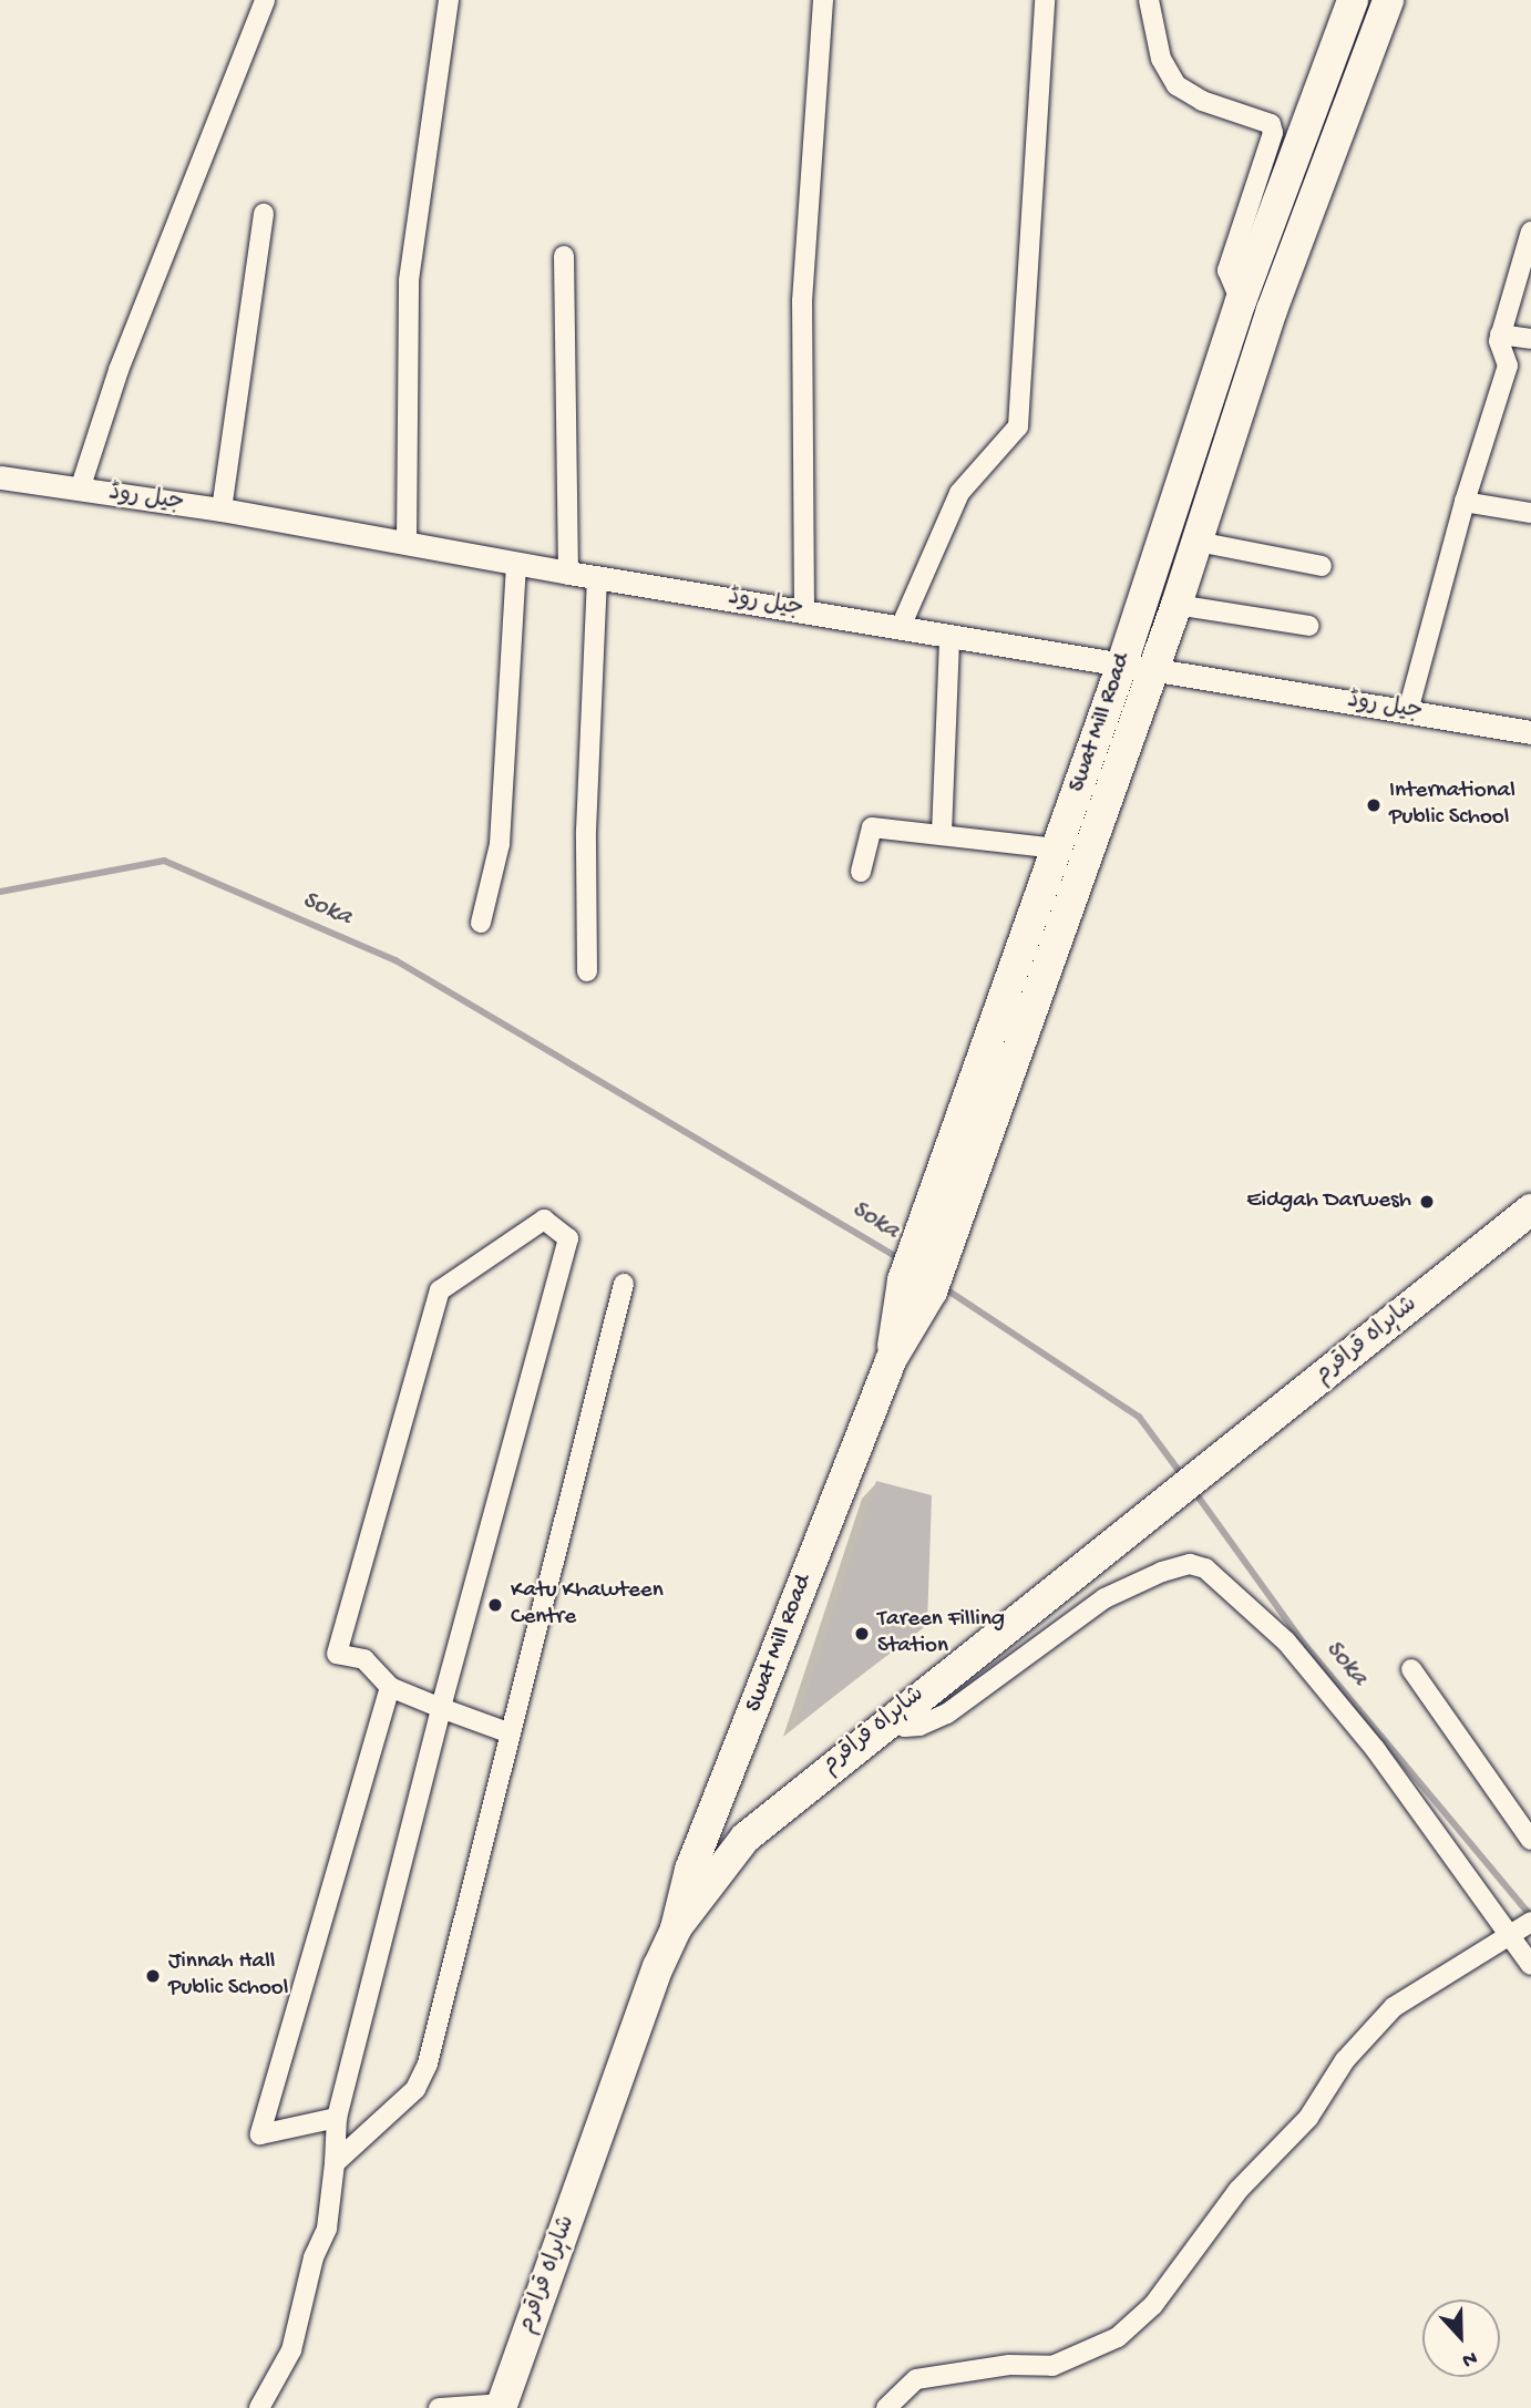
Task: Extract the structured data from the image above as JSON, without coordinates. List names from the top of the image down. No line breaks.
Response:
{"streets":{"main road":["Swat Mill Road","شاہراہ قراقرم"],"street":["جیل روڈ"]},"crossings":[["جیل روڈ","Swat Mill Road"],["Swat Mill Road","شاہراہ قراقرم"]],"water":["Soka"],"places":["International Public School","Eidgah Darwesh","Katu Khawteen Centre","Tareen Filling Station","Jinnah Hall Public School"],"north":"bottom"}
